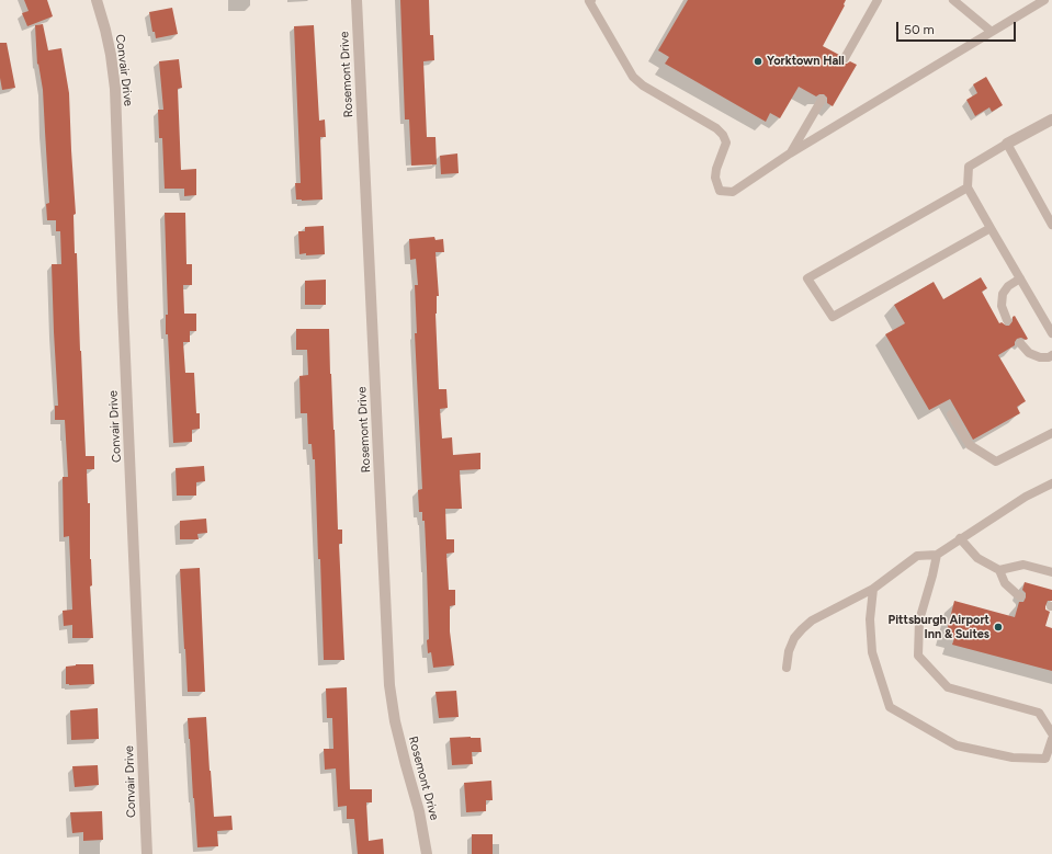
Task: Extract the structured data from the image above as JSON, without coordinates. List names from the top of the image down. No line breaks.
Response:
{"streets":{"street":["Convair Drive","Rosemont Drive"]},"places":["Yorktown Hall","Pittsburgh Airport Inn & Suites"],"scale_bar":"50 m"}
